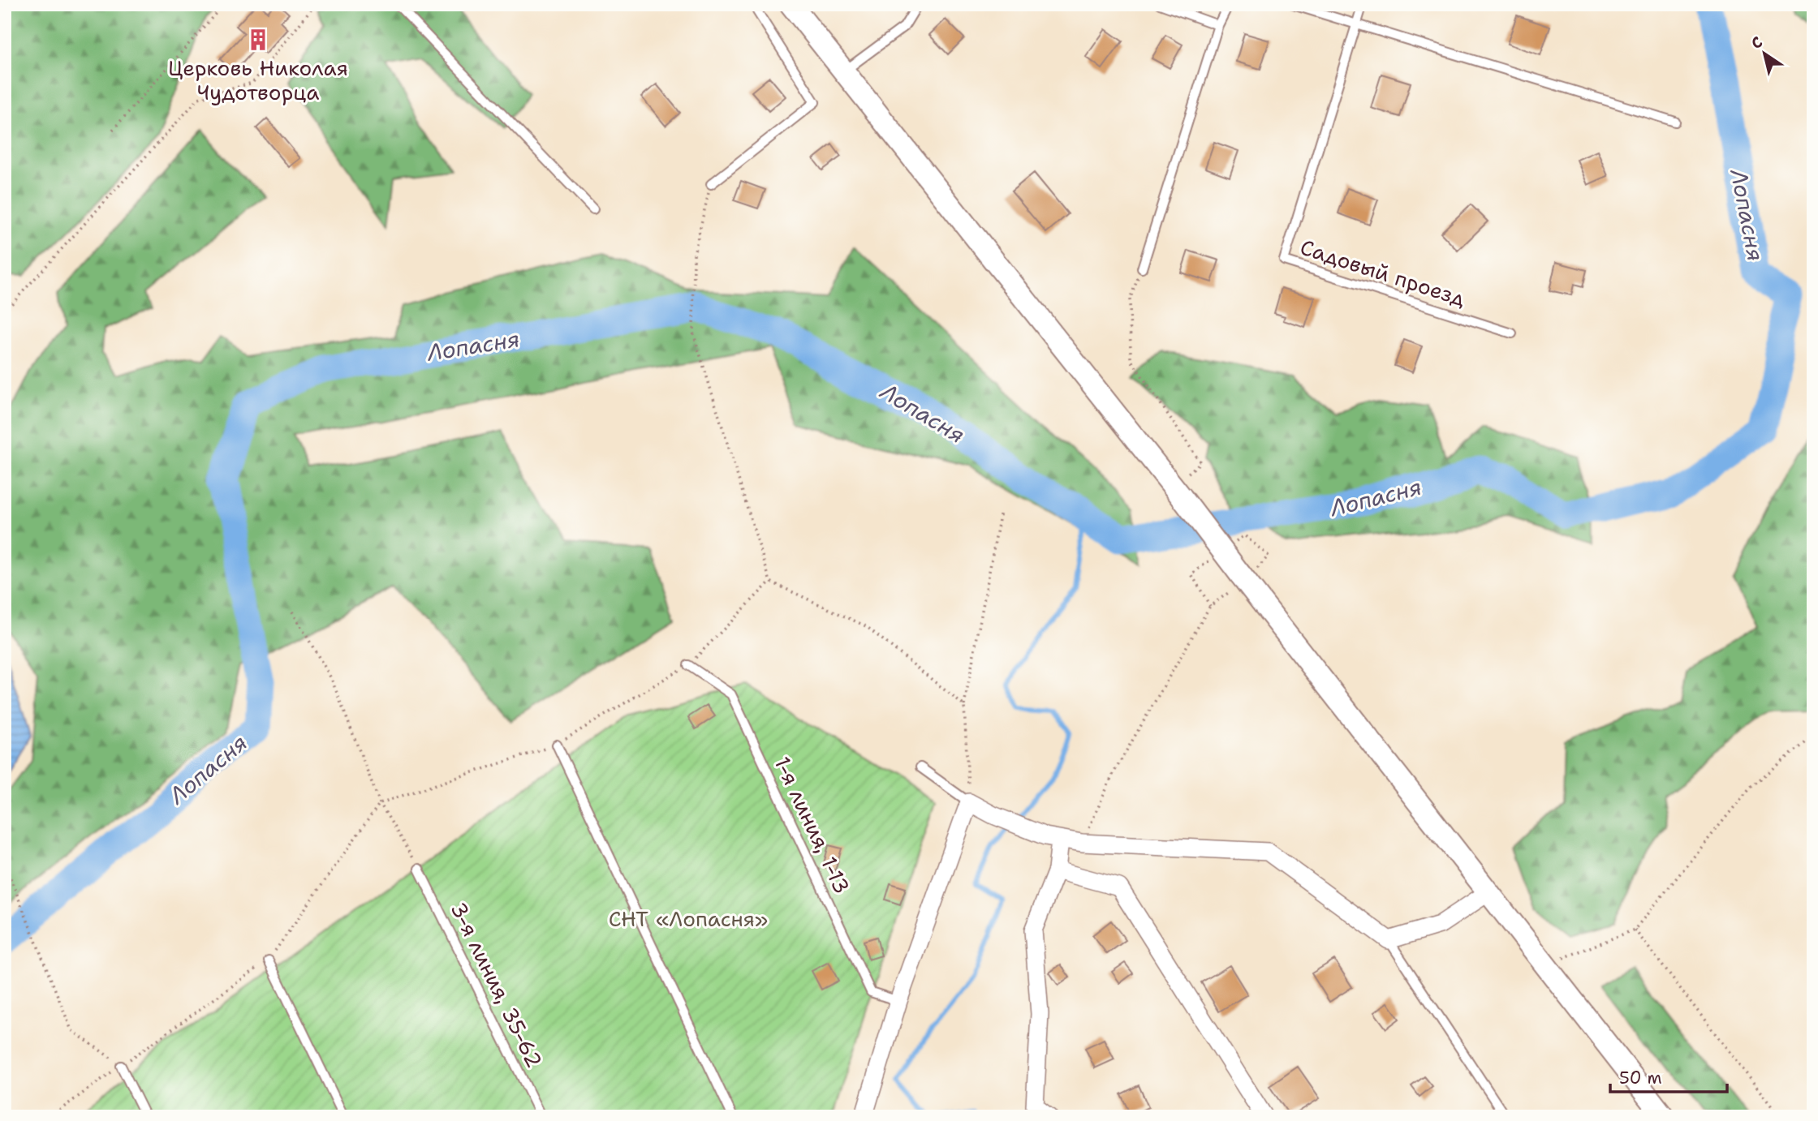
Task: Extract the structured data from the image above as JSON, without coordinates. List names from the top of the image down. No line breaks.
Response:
{"streets":{"lane":["Садовый проезд","1-я линия, 1-13","3-я линия, 35-62"]},"water":["Лопасня"],"parks":["СНТ «Лопасня»"],"places":{"building":["Церковь Николая Чудотворца"]},"scale_bar":"50 m","north":"top left"}
